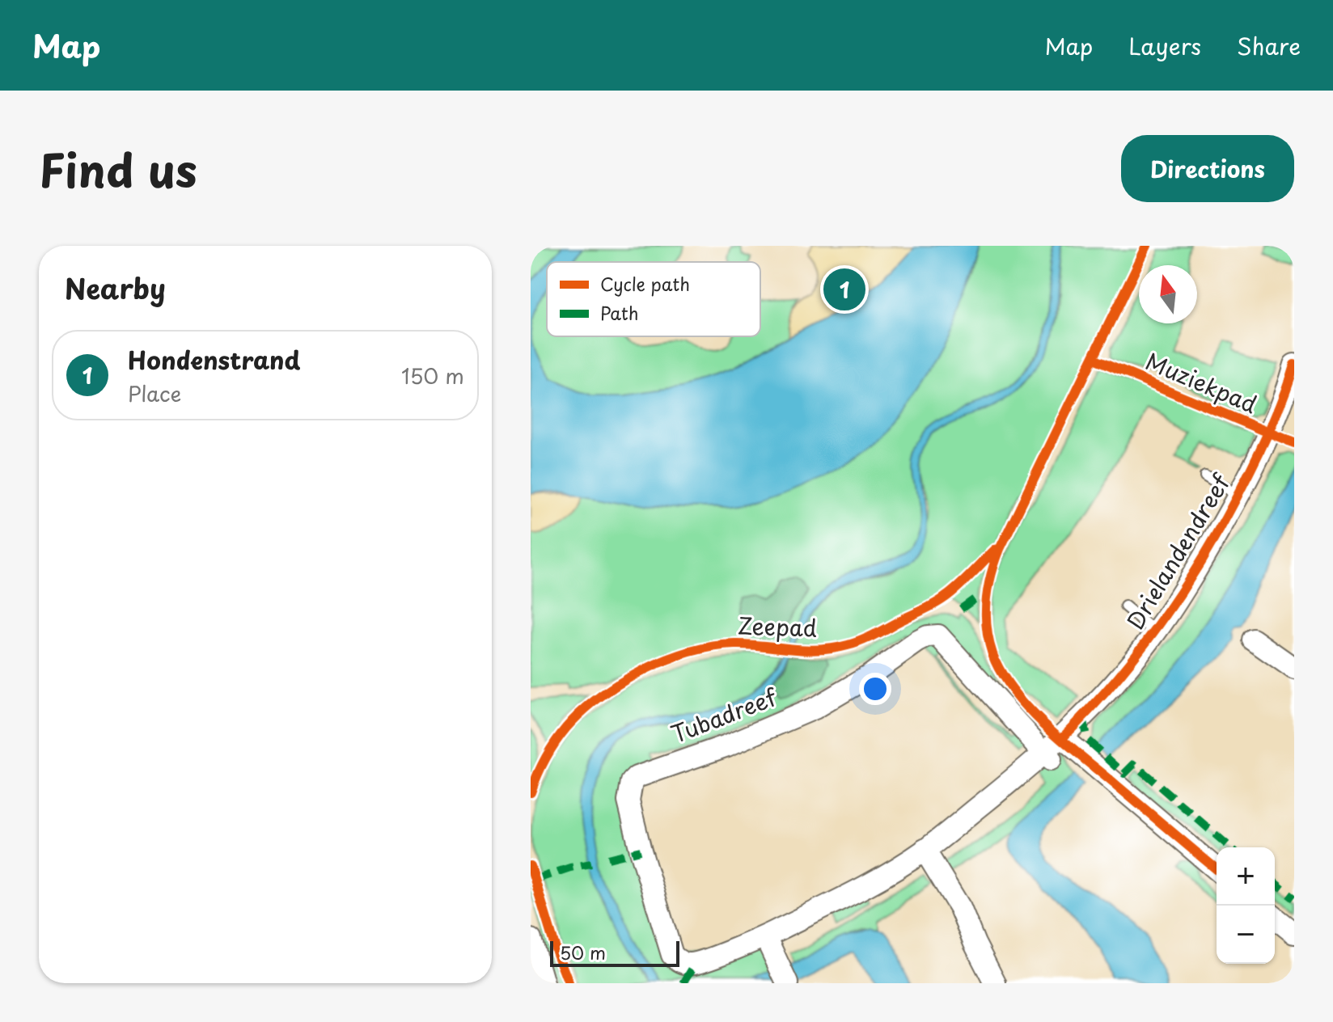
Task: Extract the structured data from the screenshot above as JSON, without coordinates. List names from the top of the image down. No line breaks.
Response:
{"streets":{"street":["Drielandendreef","Tubadreef"],"cycle path":["Muziekpad","Zeepad"]},"crossings":[["Drielandendreef","Tubadreef"]],"legend":["Cycle path","Path"],"scale_bar":"50 m","north":"top","page":{"header":"Map","nav":["Map","Layers","Share"],"title":"Find us","buttons":"Directions","heading":"Nearby","pins":"1","list":[{"mark":"1","name":"Hondenstrand","note":"Place","value":"150 m"}],"map_buttons":["+","−"],"scale":"50 m"}}
